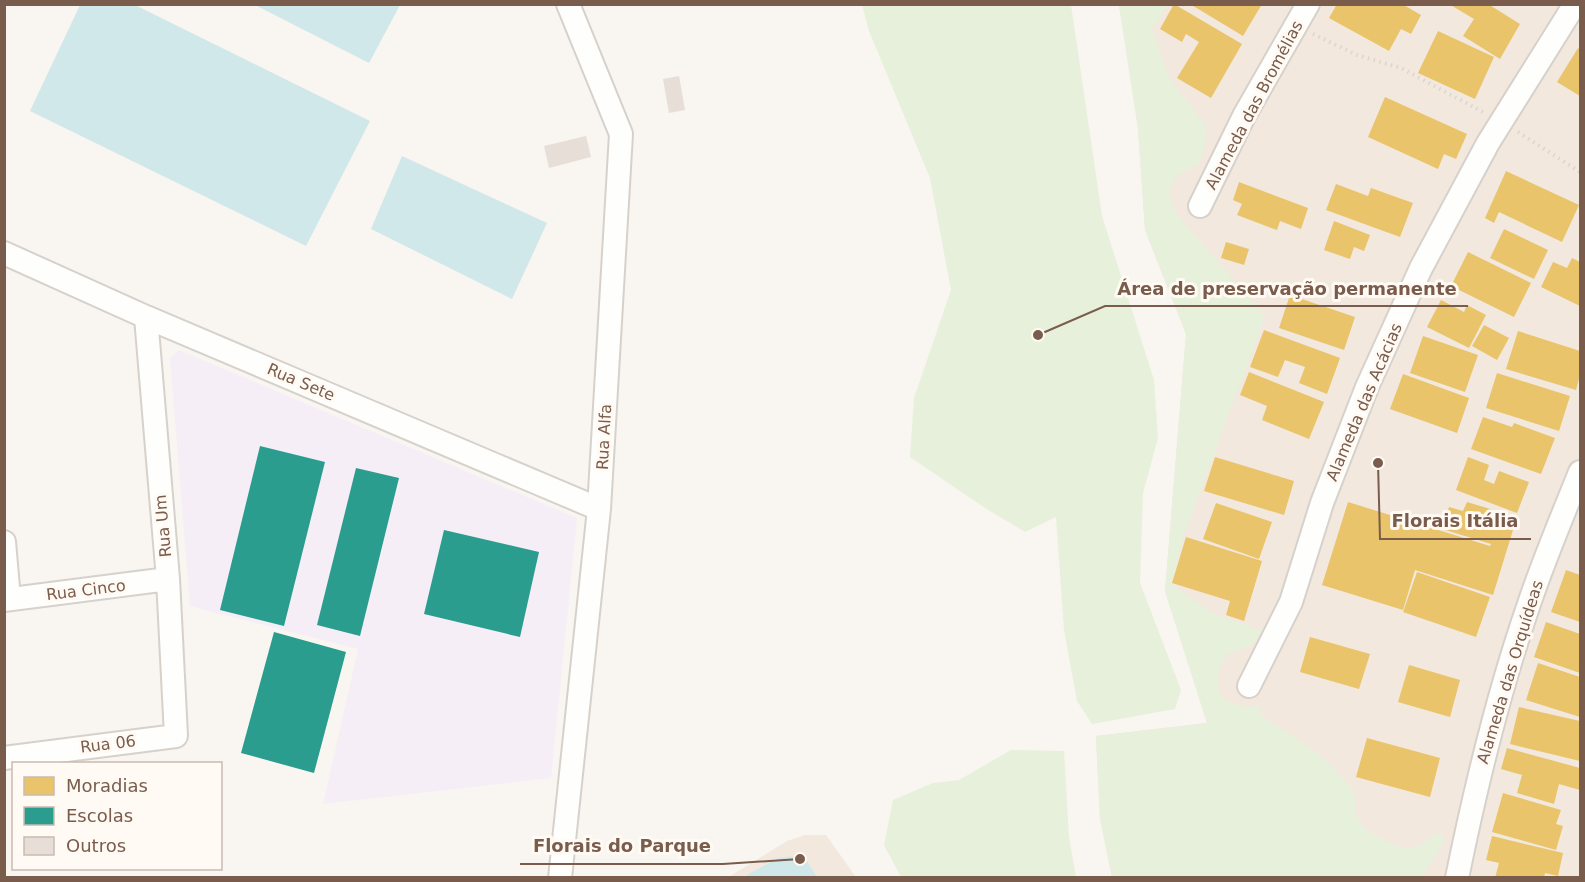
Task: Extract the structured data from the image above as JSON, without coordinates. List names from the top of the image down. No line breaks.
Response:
{"streets":{"street":["Alameda das Bromélias","Rua Sete","Alameda das Acácias","Rua Alfa","Rua Um","Rua Cinco","Alameda das Orquídeas","Rua 06"]},"crossings":[["Rua Sete","Rua Alfa"],["Rua Sete","Rua Um"],["Rua Um","Rua Cinco"],["Rua Um","Rua 06"]],"places":["Área de preservação permanente","Florais Itália","Florais do Parque"],"legend":["Moradias","Escolas","Outros"]}
